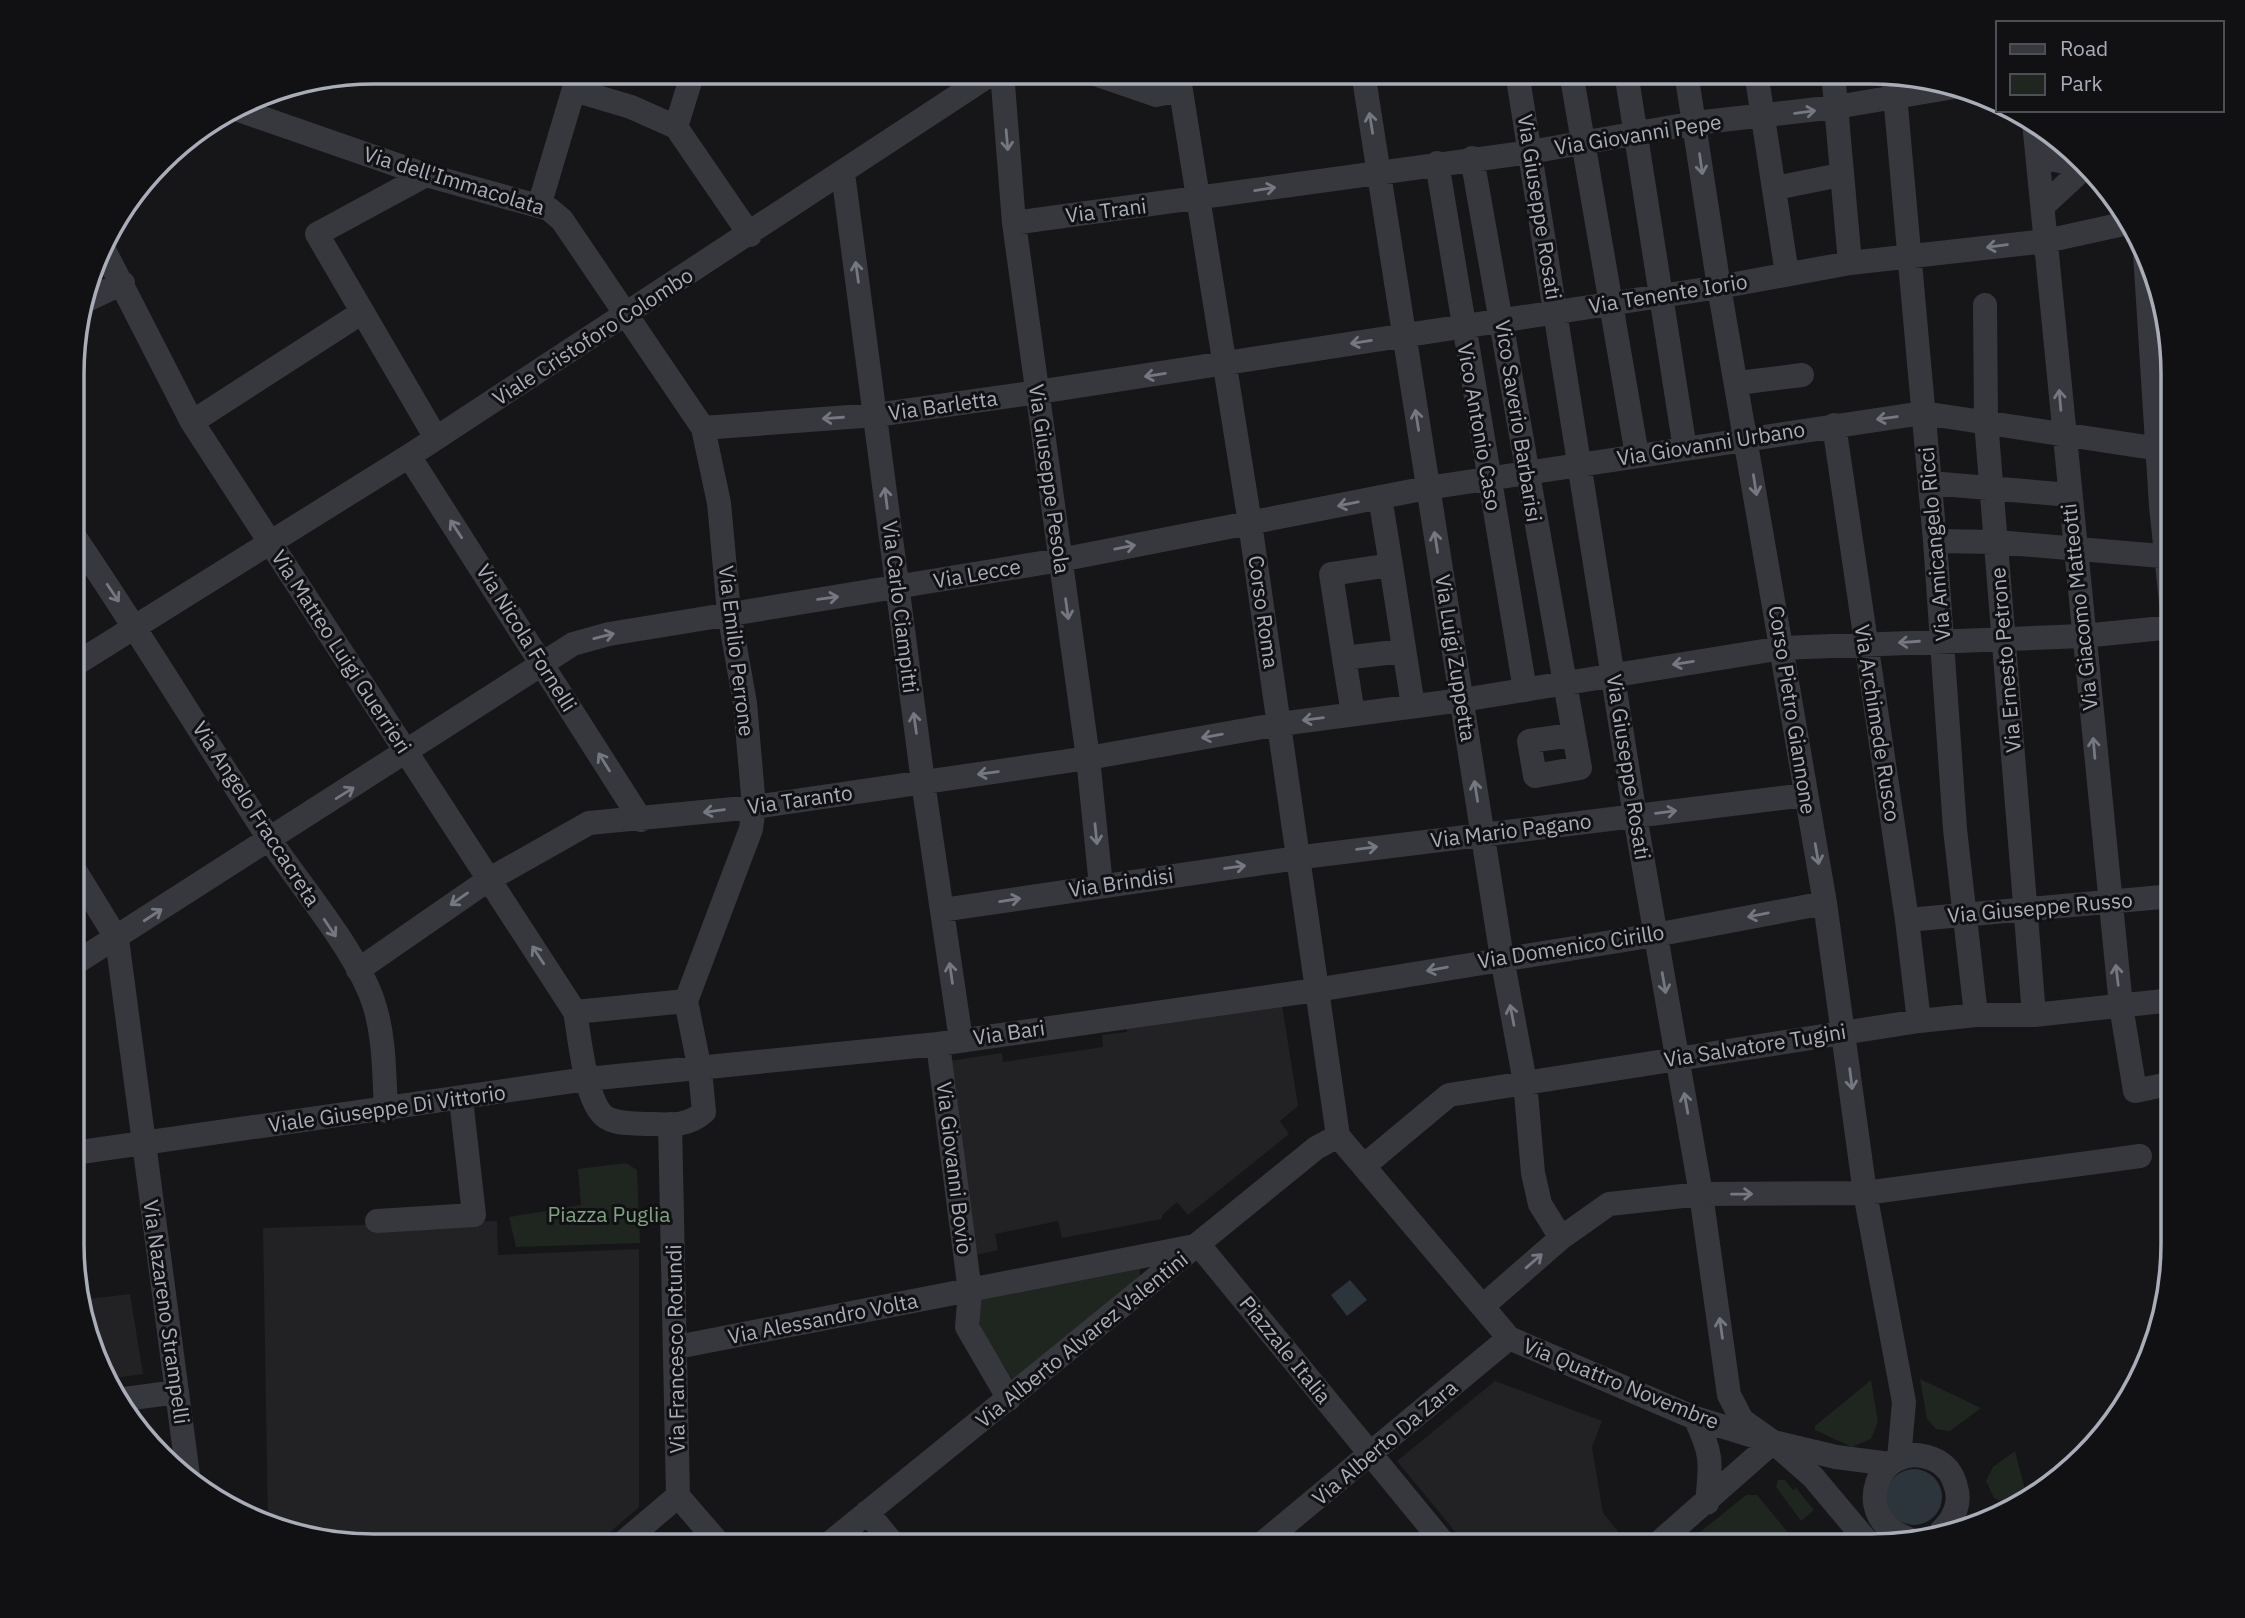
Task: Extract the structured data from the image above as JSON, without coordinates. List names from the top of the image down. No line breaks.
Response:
{"streets":{"street":["Via Giovanni Pepe","Via dell'Immacolata","Via Giuseppe Rosati","Via Trani","Via Tenente Iorio","Viale Cristoforo Colombo","Via Barletta","Vico Saverio Barbarisi","Vico Antonio Caso","Via Giovanni Urbano","Via Giuseppe Pesola","Via Amicangelo Ricci","Via Lecce","Via Carlo Ciampitti","Via Giacomo Matteotti","Corso Roma","Via Nicola Fornelli","Via Emilio Perrone","Via Matteo Luigi Guerrieri","Via Luigi Zuppetta","Via Ernesto Petrone","Corso Pietro Giannone","Via Archimede Rusco","Via Taranto","Via Angelo Fraccacreta","Via Mario Pagano","Via Brindisi","Via Giuseppe Russo","Via Domenico Cirillo","Via Bari","Via Salvatore Tugini","Viale Giuseppe Di Vittorio","Via Giovanni Bovio","Via Nazareno Strampelli","Via Alessandro Volta","Via Alberto Alvarez Valentini","Via Francesco Rotundi","Piazzale Italia","Via Quattro Novembre","Via Alberto Da Zara"]},"crossings":[["Via Giovanni Pepe","Via Giuseppe Rosati"],["Via Giovanni Pepe","Via Trani"],["Via Giovanni Pepe","Vico Saverio Barbarisi"],["Via Giovanni Pepe","Vico Antonio Caso"],["Via Giovanni Pepe","Via Amicangelo Ricci"],["Via Giovanni Pepe","Corso Roma"],["Via Giovanni Pepe","Via Luigi Zuppetta"],["Via Giovanni Pepe","Corso Pietro Giannone"],["Via dell'Immacolata","Viale Cristoforo Colombo"],["Via dell'Immacolata","Via Emilio Perrone"],["Via Giuseppe Rosati","Via Tenente Iorio"],["Via Giuseppe Rosati","Via Giovanni Urbano"],["Via Giuseppe Rosati","Via Taranto"],["Via Giuseppe Rosati","Via Mario Pagano"],["Via Giuseppe Rosati","Via Domenico Cirillo"],["Via Giuseppe Rosati","Via Salvatore Tugini"],["Via Giuseppe Rosati","Via Quattro Novembre"],["Via Trani","Via Giuseppe Pesola"],["Via Trani","Corso Roma"],["Via Tenente Iorio","Via Barletta"],["Via Tenente Iorio","Vico Saverio Barbarisi"],["Via Tenente Iorio","Vico Antonio Caso"],["Via Tenente Iorio","Via Amicangelo Ricci"],["Via Tenente Iorio","Via Giacomo Matteotti"],["Via Tenente Iorio","Corso Roma"],["Via Tenente Iorio","Via Luigi Zuppetta"],["Via Tenente Iorio","Corso Pietro Giannone"],["Viale Cristoforo Colombo","Via Carlo Ciampitti"],["Viale Cristoforo Colombo","Via Nicola Fornelli"],["Viale Cristoforo Colombo","Via Emilio Perrone"],["Viale Cristoforo Colombo","Via Matteo Luigi Guerrieri"],["Viale Cristoforo Colombo","Via Angelo Fraccacreta"],["Via Barletta","Via Giuseppe Pesola"],["Via Barletta","Via Carlo Ciampitti"],["Via Barletta","Corso Roma"],["Via Barletta","Via Emilio Perrone"],["Vico Saverio Barbarisi","Via Giovanni Urbano"],["Vico Saverio Barbarisi","Via Taranto"],["Vico Antonio Caso","Via Giovanni Urbano"],["Vico Antonio Caso","Via Taranto"],["Via Giovanni Urbano","Via Amicangelo Ricci"],["Via Giovanni Urbano","Via Lecce"],["Via Giovanni Urbano","Via Giacomo Matteotti"],["Via Giovanni Urbano","Corso Roma"],["Via Giovanni Urbano","Via Luigi Zuppetta"],["Via Giovanni Urbano","Via Ernesto Petrone"],["Via Giovanni Urbano","Corso Pietro Giannone"],["Via Giovanni Urbano","Via Archimede Rusco"],["Via Giuseppe Pesola","Via Lecce"],["Via Giuseppe Pesola","Via Taranto"],["Via Giuseppe Pesola","Via Brindisi"],["Via Amicangelo Ricci","Via Taranto"],["Via Amicangelo Ricci","Via Giuseppe Russo"],["Via Amicangelo Ricci","Via Salvatore Tugini"],["Via Lecce","Via Carlo Ciampitti"],["Via Lecce","Corso Roma"],["Via Lecce","Via Nicola Fornelli"],["Via Lecce","Via Emilio Perrone"],["Via Lecce","Via Matteo Luigi Guerrieri"],["Via Lecce","Via Angelo Fraccacreta"],["Via Lecce","Via Nazareno Strampelli"],["Via Carlo Ciampitti","Via Taranto"],["Via Carlo Ciampitti","Via Brindisi"],["Via Carlo Ciampitti","Via Bari"],["Via Carlo Ciampitti","Via Giovanni Bovio"],["Via Giacomo Matteotti","Via Taranto"],["Via Giacomo Matteotti","Via Giuseppe Russo"],["Via Giacomo Matteotti","Via Salvatore Tugini"],["Corso Roma","Via Taranto"],["Corso Roma","Via Mario Pagano"],["Corso Roma","Via Brindisi"],["Corso Roma","Via Domenico Cirillo"],["Corso Roma","Via Bari"],["Corso Roma","Via Alberto Alvarez Valentini"],["Via Nicola Fornelli","Via Taranto"],["Via Emilio Perrone","Via Taranto"],["Via Matteo Luigi Guerrieri","Via Taranto"],["Via Luigi Zuppetta","Via Taranto"],["Via Luigi Zuppetta","Via Mario Pagano"],["Via Luigi Zuppetta","Via Domenico Cirillo"],["Via Luigi Zuppetta","Via Salvatore Tugini"],["Via Ernesto Petrone","Via Taranto"],["Via Ernesto Petrone","Via Giuseppe Russo"],["Via Ernesto Petrone","Via Salvatore Tugini"],["Corso Pietro Giannone","Via Taranto"],["Corso Pietro Giannone","Via Mario Pagano"],["Corso Pietro Giannone","Via Domenico Cirillo"],["Corso Pietro Giannone","Via Salvatore Tugini"],["Corso Pietro Giannone","Via Quattro Novembre"],["Via Archimede Rusco","Via Taranto"],["Via Archimede Rusco","Via Giuseppe Russo"],["Via Archimede Rusco","Via Salvatore Tugini"],["Via Taranto","Via Angelo Fraccacreta"],["Via Angelo Fraccacreta","Viale Giuseppe Di Vittorio"],["Via Mario Pagano","Via Brindisi"],["Via Domenico Cirillo","Via Bari"],["Via Bari","Viale Giuseppe Di Vittorio"],["Via Bari","Via Giovanni Bovio"],["Viale Giuseppe Di Vittorio","Via Nazareno Strampelli"],["Via Giovanni Bovio","Via Alessandro Volta"],["Via Giovanni Bovio","Via Alberto Alvarez Valentini"],["Via Alessandro Volta","Via Alberto Alvarez Valentini"],["Via Alessandro Volta","Via Francesco Rotundi"],["Via Alessandro Volta","Piazzale Italia"],["Via Alberto Alvarez Valentini","Piazzale Italia"],["Piazzale Italia","Via Alberto Da Zara"],["Via Quattro Novembre","Via Alberto Da Zara"]],"one_way":["Via Giovanni Pepe","Via Tenente Iorio","Via Barletta","Via Giuseppe Pesola","Via Lecce","Via Carlo Ciampitti","Via Giacomo Matteotti","Via Nicola Fornelli","Via Taranto","Via Angelo Fraccacreta","Via Mario Pagano","Via Brindisi","Via Domenico Cirillo"],"parks":["Piazza Puglia"],"legend":["Road","Park"]}
